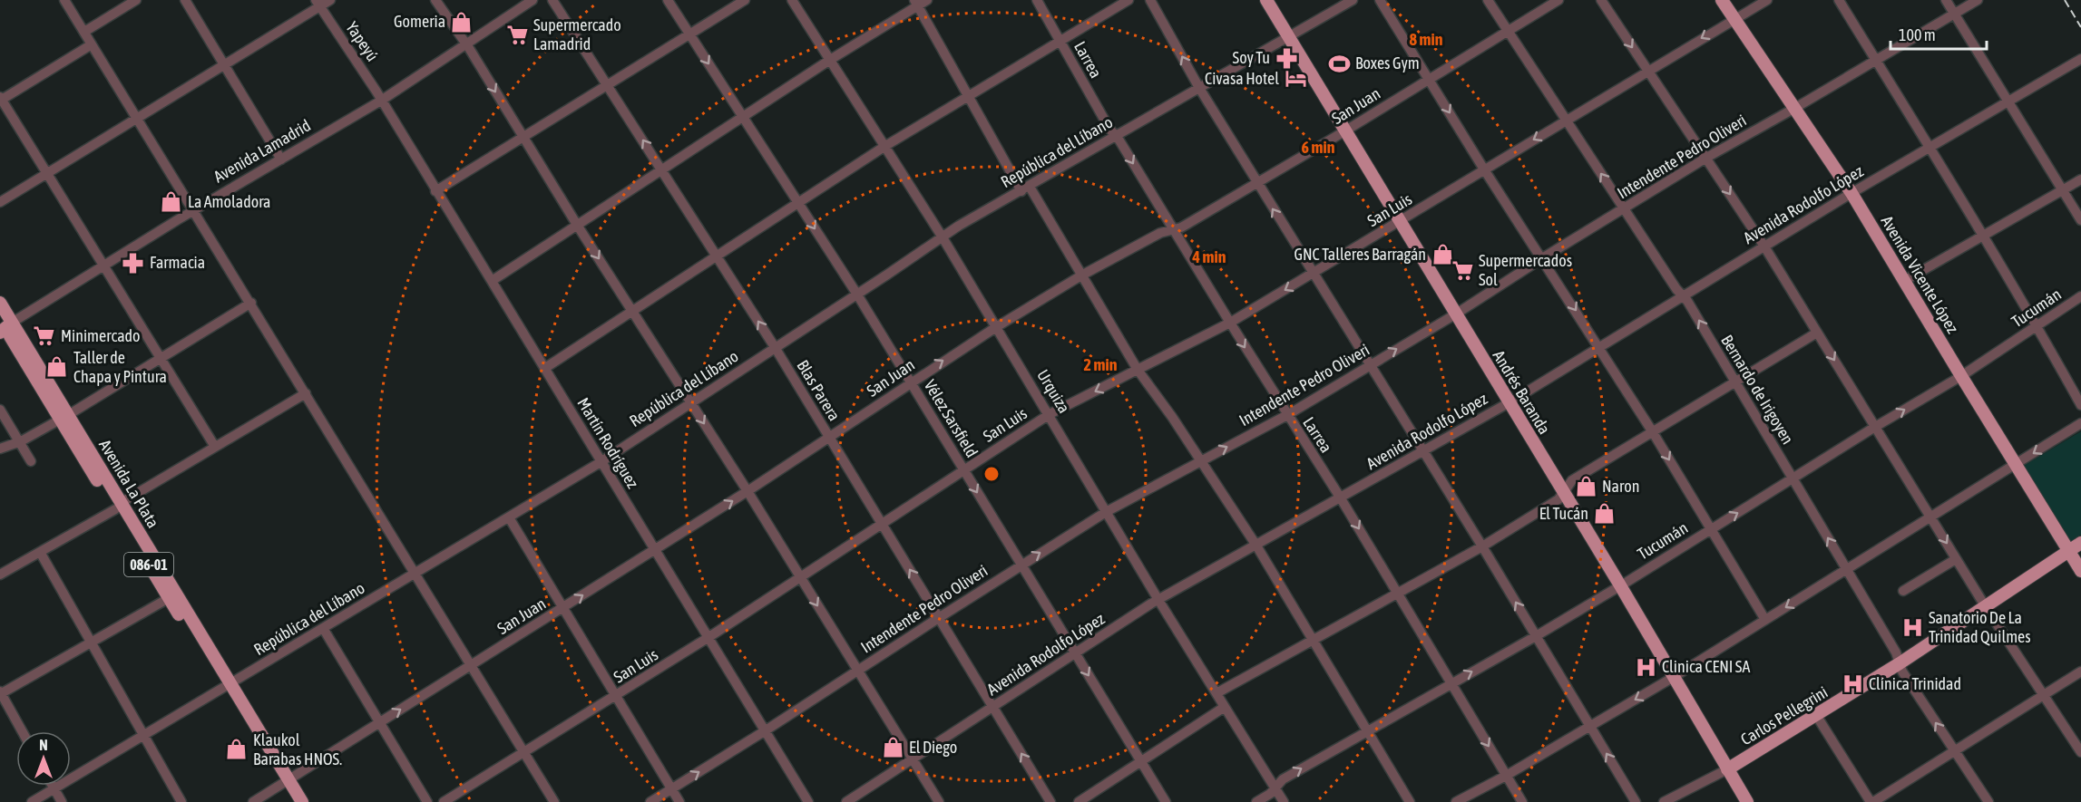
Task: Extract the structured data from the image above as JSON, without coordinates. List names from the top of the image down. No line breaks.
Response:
{"streets":{"main road":["Avenida Vicente López","Andrés Baranda","Avenida La Plata","086-01","Carlos Pellegrini"],"street":["Yapeyú","Larrea","San Juan","Avenida Lamadrid","República del Líbano","Intendente Pedro Oliveri","Avenida Rodolfo López","San Luis","Tucumán","Bernardo de Irigoyen","Blas Parera","Urquiza","Vélez Sarsfield","Martín Rodríguez"]},"crossings":[["Yapeyú","Avenida Lamadrid"],["Yapeyú","Martín Rodríguez"],["Larrea","San Juan"],["Larrea","República del Líbano"],["Larrea","Intendente Pedro Oliveri"],["Larrea","Avenida Rodolfo López"],["Larrea","San Luis"],["Larrea","Tucumán"],["San Juan","Bernardo de Irigoyen"],["San Juan","Blas Parera"],["San Juan","Urquiza"],["San Juan","Andrés Baranda"],["San Juan","Vélez Sarsfield"],["San Juan","Martín Rodríguez"],["San Juan","Avenida La Plata"],["Avenida Lamadrid","Martín Rodríguez"],["Avenida Lamadrid","Avenida La Plata"],["Avenida Lamadrid","086-01"],["República del Líbano","Blas Parera"],["República del Líbano","Urquiza"],["República del Líbano","Andrés Baranda"],["República del Líbano","Vélez Sarsfield"],["República del Líbano","Martín Rodríguez"],["República del Líbano","Avenida La Plata"],["Intendente Pedro Oliveri","Avenida Vicente López"],["Intendente Pedro Oliveri","Bernardo de Irigoyen"],["Intendente Pedro Oliveri","Blas Parera"],["Intendente Pedro Oliveri","Urquiza"],["Intendente Pedro Oliveri","Andrés Baranda"],["Intendente Pedro Oliveri","Vélez Sarsfield"],["Intendente Pedro Oliveri","Martín Rodríguez"],["Avenida Rodolfo López","Avenida Vicente López"],["Avenida Rodolfo López","Bernardo de Irigoyen"],["Avenida Rodolfo López","Blas Parera"],["Avenida Rodolfo López","Urquiza"],["Avenida Rodolfo López","Andrés Baranda"],["Avenida Rodolfo López","Vélez Sarsfield"],["San Luis","Avenida Vicente López"],["San Luis","Bernardo de Irigoyen"],["San Luis","Blas Parera"],["San Luis","Urquiza"],["San Luis","Andrés Baranda"],["San Luis","Vélez Sarsfield"],["San Luis","Martín Rodríguez"],["Avenida Vicente López","Tucumán"],["Avenida Vicente López","Carlos Pellegrini"],["Tucumán","Bernardo de Irigoyen"],["Tucumán","Urquiza"],["Tucumán","Andrés Baranda"],["Bernardo de Irigoyen","Carlos Pellegrini"],["Andrés Baranda","Carlos Pellegrini"],["Avenida La Plata","086-01"]],"one_way":["Larrea","Tucumán","Bernardo de Irigoyen","Blas Parera","Vélez Sarsfield"],"places":{"shop":["Gomeria","La Amoladora","GNC Talleres Barragán","Taller de Chapa y Pintura","Naron","El Tucán","El Diego","Klaukol Barabas HNOS."],"supermarket":["Supermercado Lamadrid","Supermercados Sol","Minimercado"],"pharmacy":["Soy Tu","Farmacia"],"sports":["Boxes Gym"],"hotel":["Civasa Hotel"],"hospital":["Sanatorio De La Trinidad Quilmes","Clinica CENI SA","Clínica Trinidad"]},"scale_bar":"100 m","north":"top","rings":["8 min","6 min","4 min","2 min"]}
